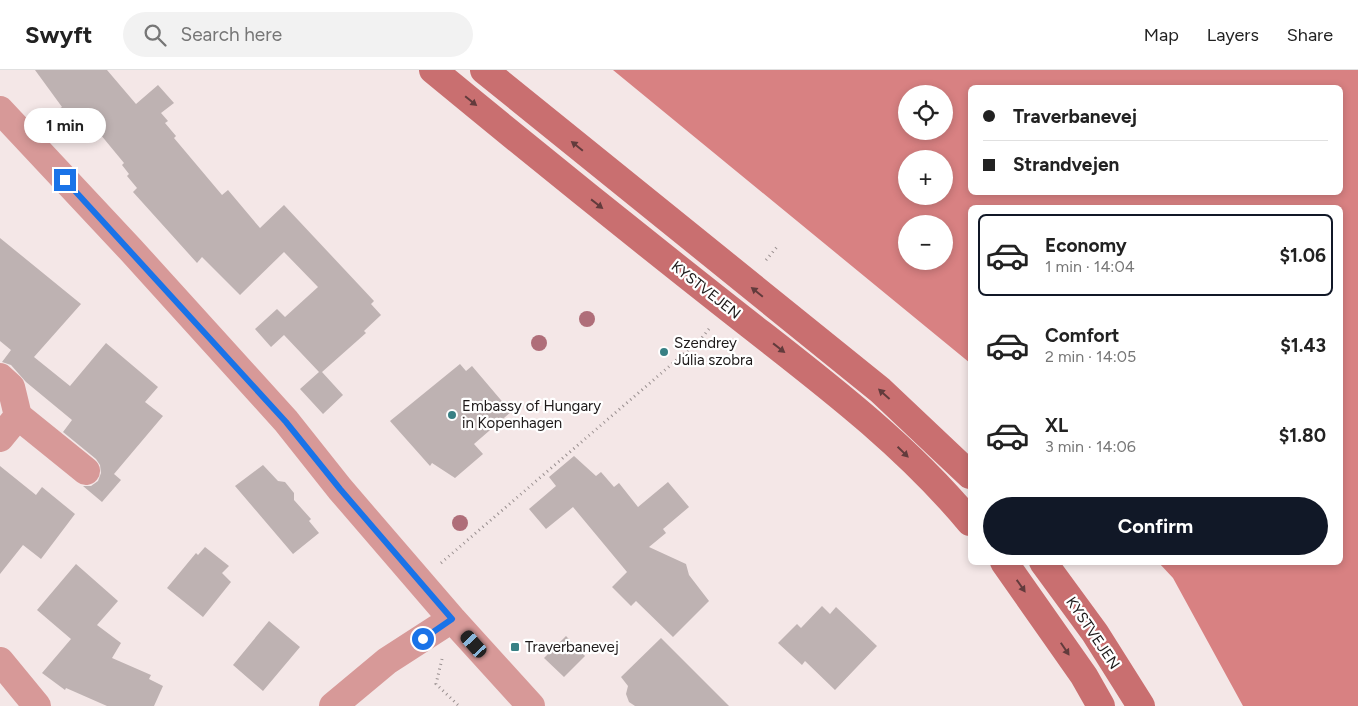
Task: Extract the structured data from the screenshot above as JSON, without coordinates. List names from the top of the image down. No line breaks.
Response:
{"streets":{"main road":["KYSTVEJEN"]},"places":{"other":["Szendrey Júlia szobra","Embassy of Hungary in Kopenhagen"],"transit":["Traverbanevej"]},"page":{"header":"Swyft","search":"Search here","nav":["Map","Layers","Share"],"map_buttons":["+","−"],"banner":["Traverbanevej","Strandvejen"],"bubble":"1 min","list":[{"name":"Economy","note":"1 min · 14:04","value":"$1.06"},{"name":"Comfort","note":"2 min · 14:05","value":"$1.43"},{"name":"XL","note":"3 min · 14:06","value":"$1.80"}],"buttons":"Confirm"}}
